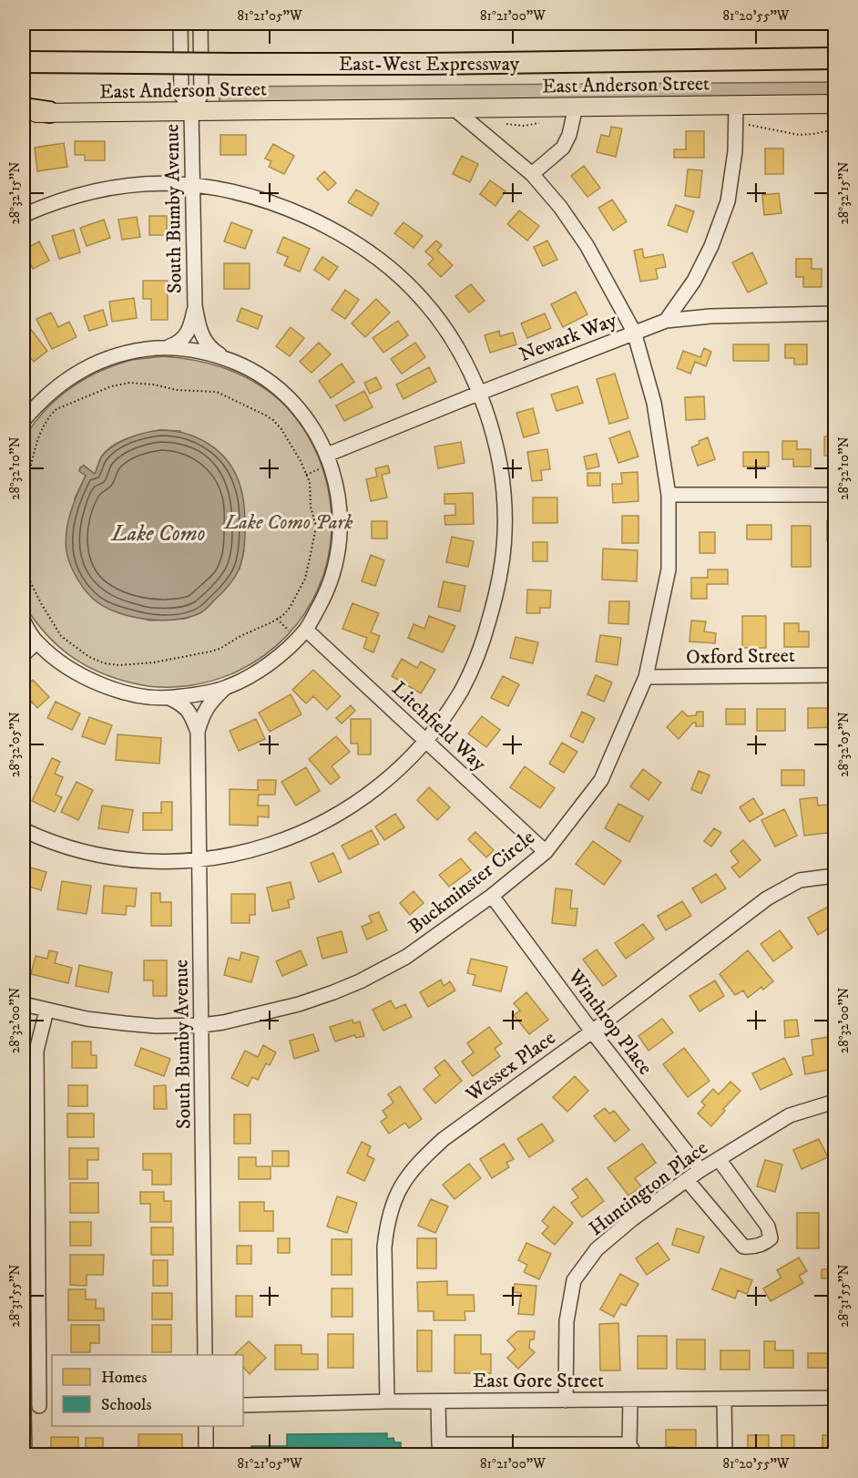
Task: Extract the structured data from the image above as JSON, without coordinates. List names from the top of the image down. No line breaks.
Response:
{"streets":{"highway":["East-West Expressway"],"main road":["East Anderson Street"],"street":["South Bumby Avenue","Newark Way","Oxford Street","Litchfield Way","Buckminster Circle","Winthrop Place","Wessex Place","Huntington Place","East Gore Street"]},"crossings":[["East Anderson Street","South Bumby Avenue"],["East Anderson Street","Buckminster Circle"],["South Bumby Avenue","Buckminster Circle"],["Newark Way","Buckminster Circle"],["Oxford Street","Buckminster Circle"],["Litchfield Way","Buckminster Circle"],["Buckminster Circle","Winthrop Place"],["Winthrop Place","Wessex Place"],["Winthrop Place","Huntington Place"],["Wessex Place","East Gore Street"],["Huntington Place","East Gore Street"]],"water":["Lake Como"],"parks":["Lake Como Park"],"legend":["Homes","Schools"],"coordinates":["81°21'05\"W","81°21'00\"W","81°20'55\"W","28°32'15\"N","28°32'10\"N","28°32'05\"N","28°32'00\"N","28°31'55\"N"]}
